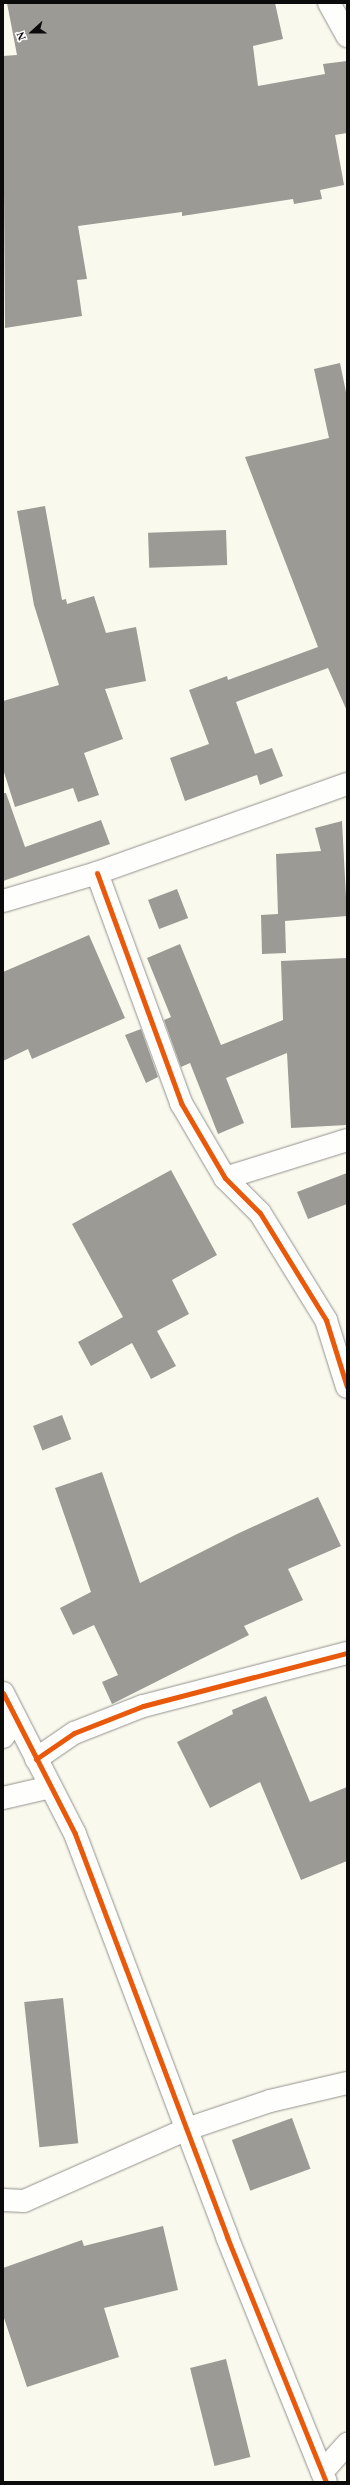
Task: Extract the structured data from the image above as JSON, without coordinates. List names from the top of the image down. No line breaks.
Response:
{"north":"left"}
